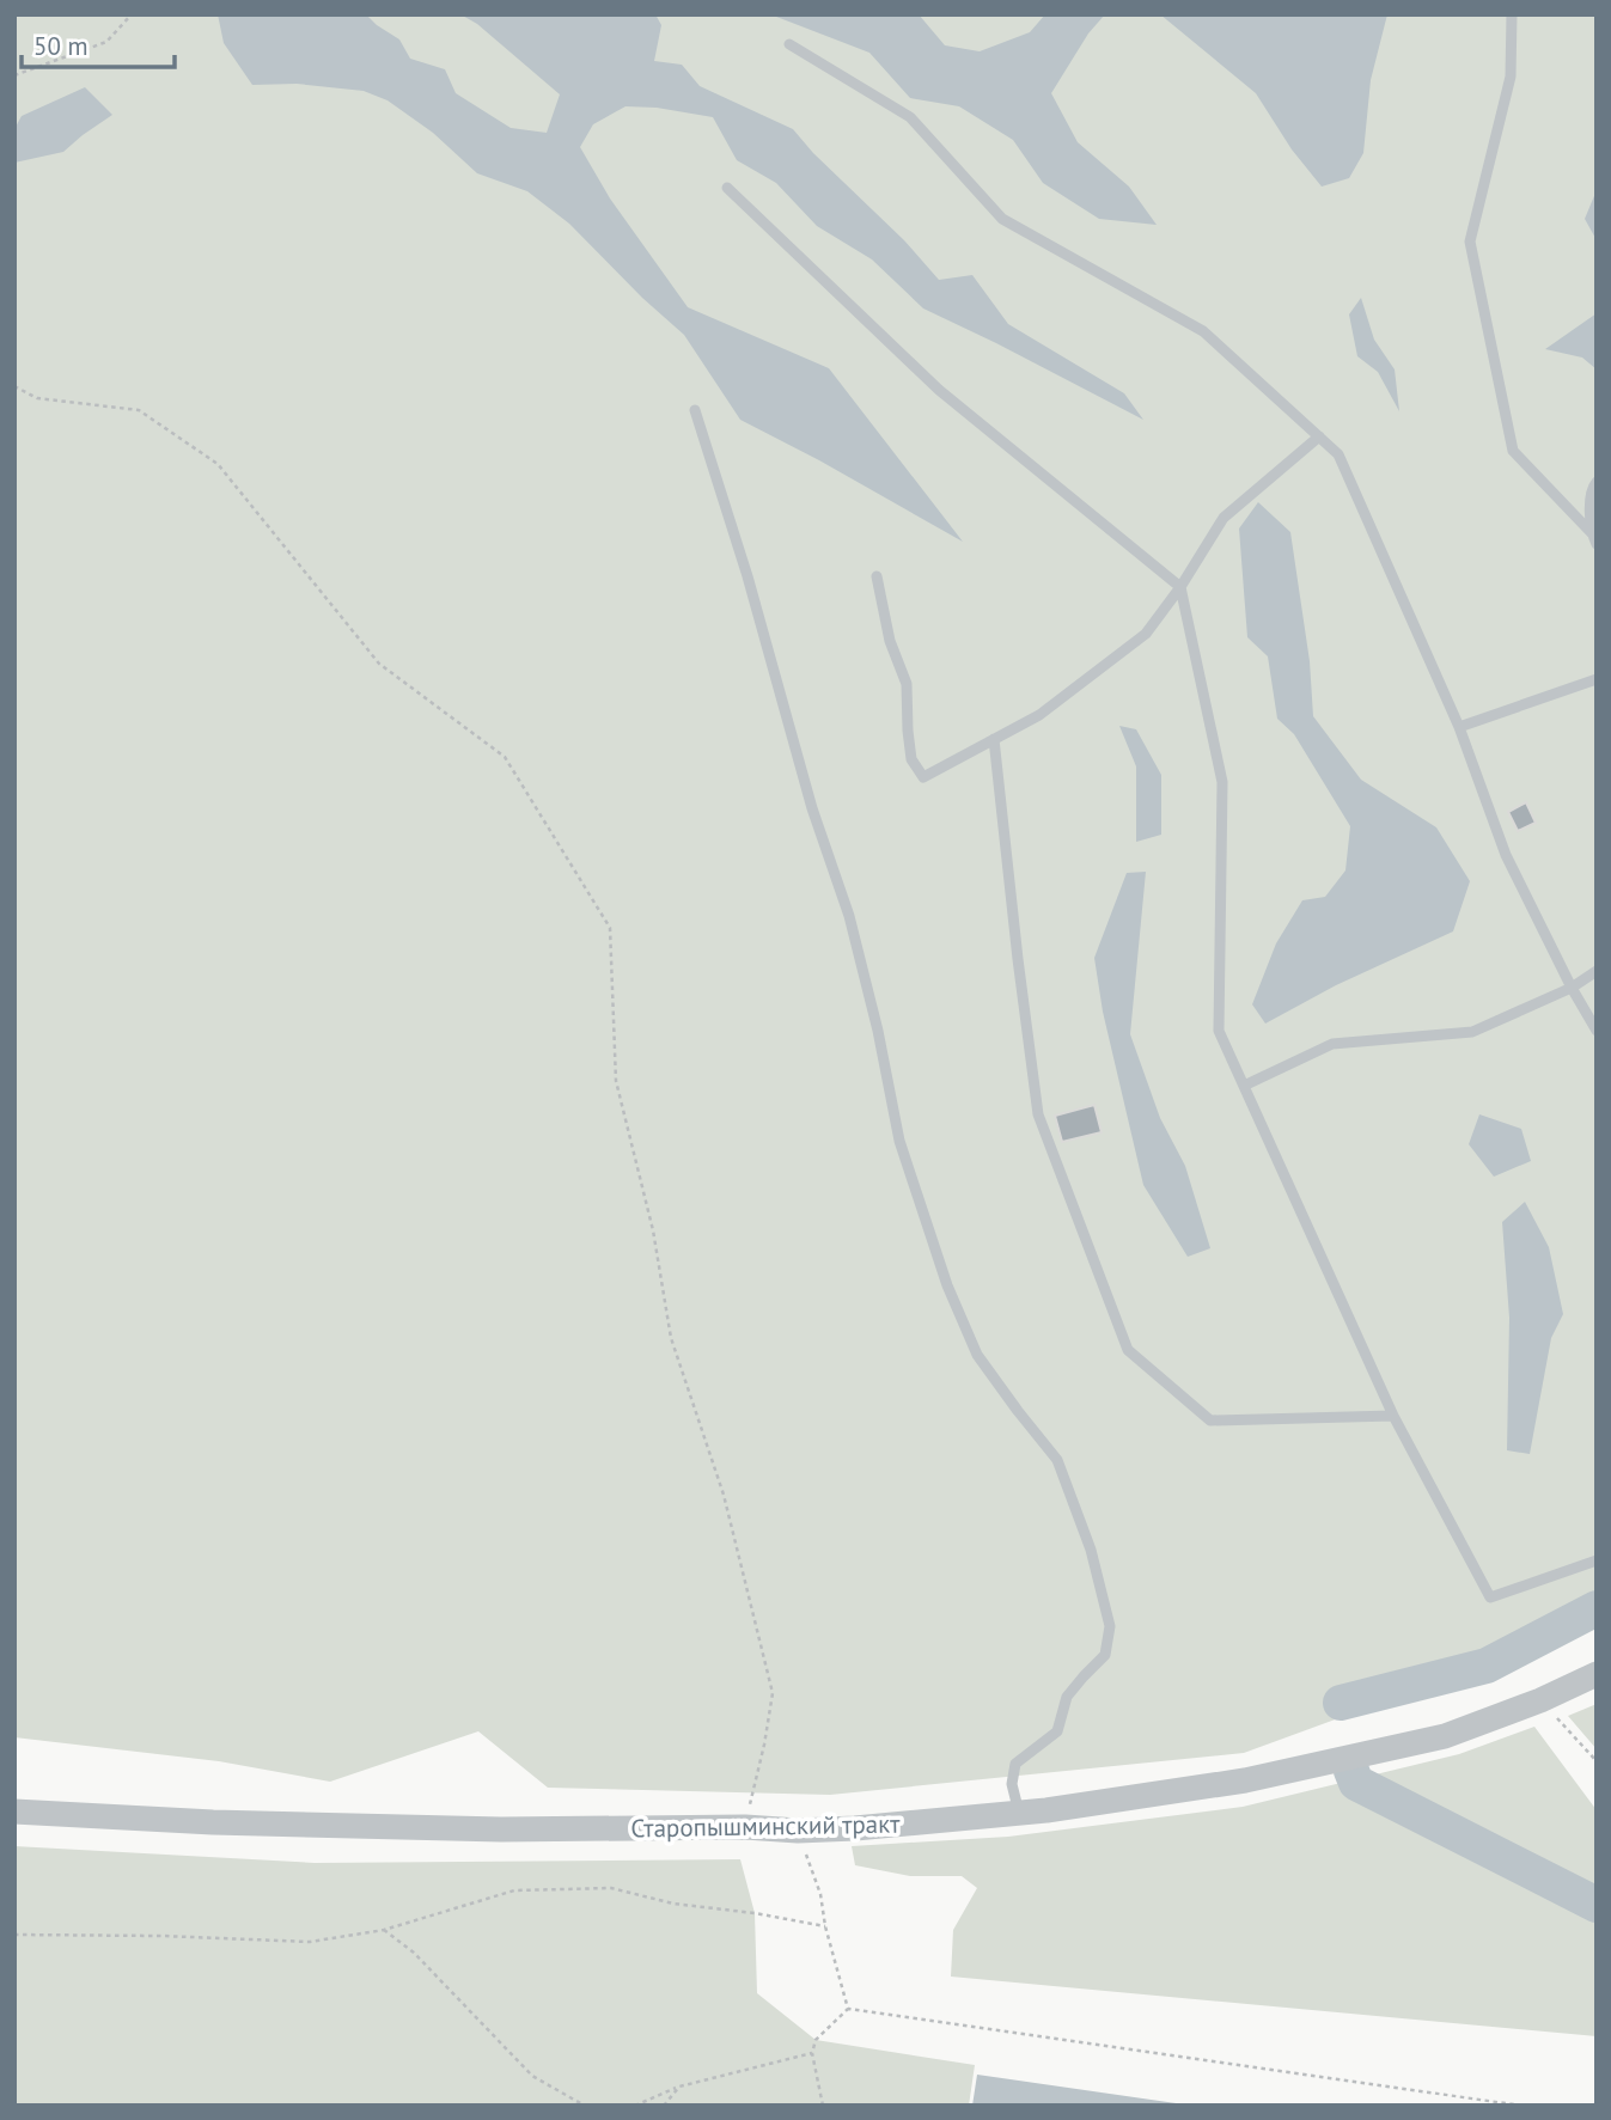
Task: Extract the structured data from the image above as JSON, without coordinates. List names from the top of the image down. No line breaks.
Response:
{"streets":{"street":["Старопышминский тракт"]},"scale_bar":"50 m"}
